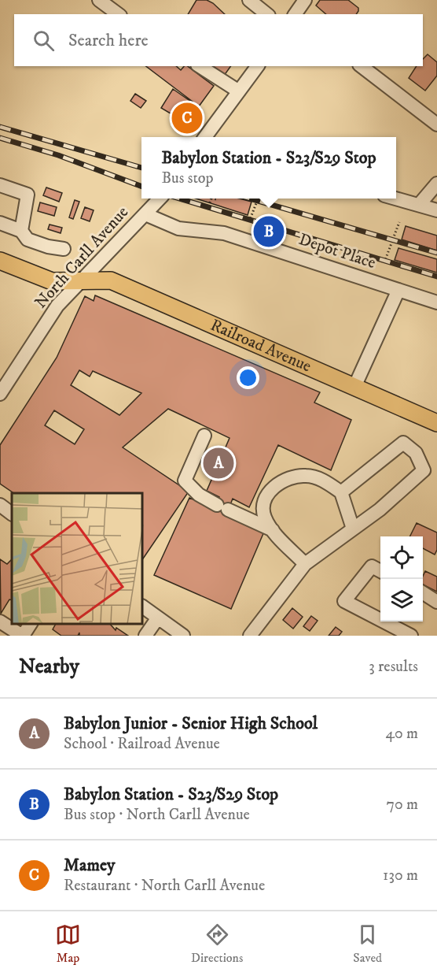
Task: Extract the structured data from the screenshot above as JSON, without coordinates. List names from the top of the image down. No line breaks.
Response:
{"streets":{"main road":["Railroad Avenue"],"street":["Depot Place","North Carll Avenue"]},"crossings":[["Depot Place","North Carll Avenue"],["North Carll Avenue","Railroad Avenue"]],"page":{"search":"Search here","pins":["C","B","A"],"popup":["Babylon Station - S23/S29 Stop","Bus stop"],"heading":["Nearby","3 results"],"list":[{"mark":"A","name":"Babylon Junior - Senior High School","note":"School · Railroad Avenue","value":"40 m"},{"mark":"B","name":"Babylon Station - S23/S29 Stop","note":"Bus stop · North Carll Avenue","value":"70 m"},{"mark":"C","name":"Mamey","note":"Restaurant · North Carll Avenue","value":"130 m"}],"nav":["Map","Directions","Saved"]}}
